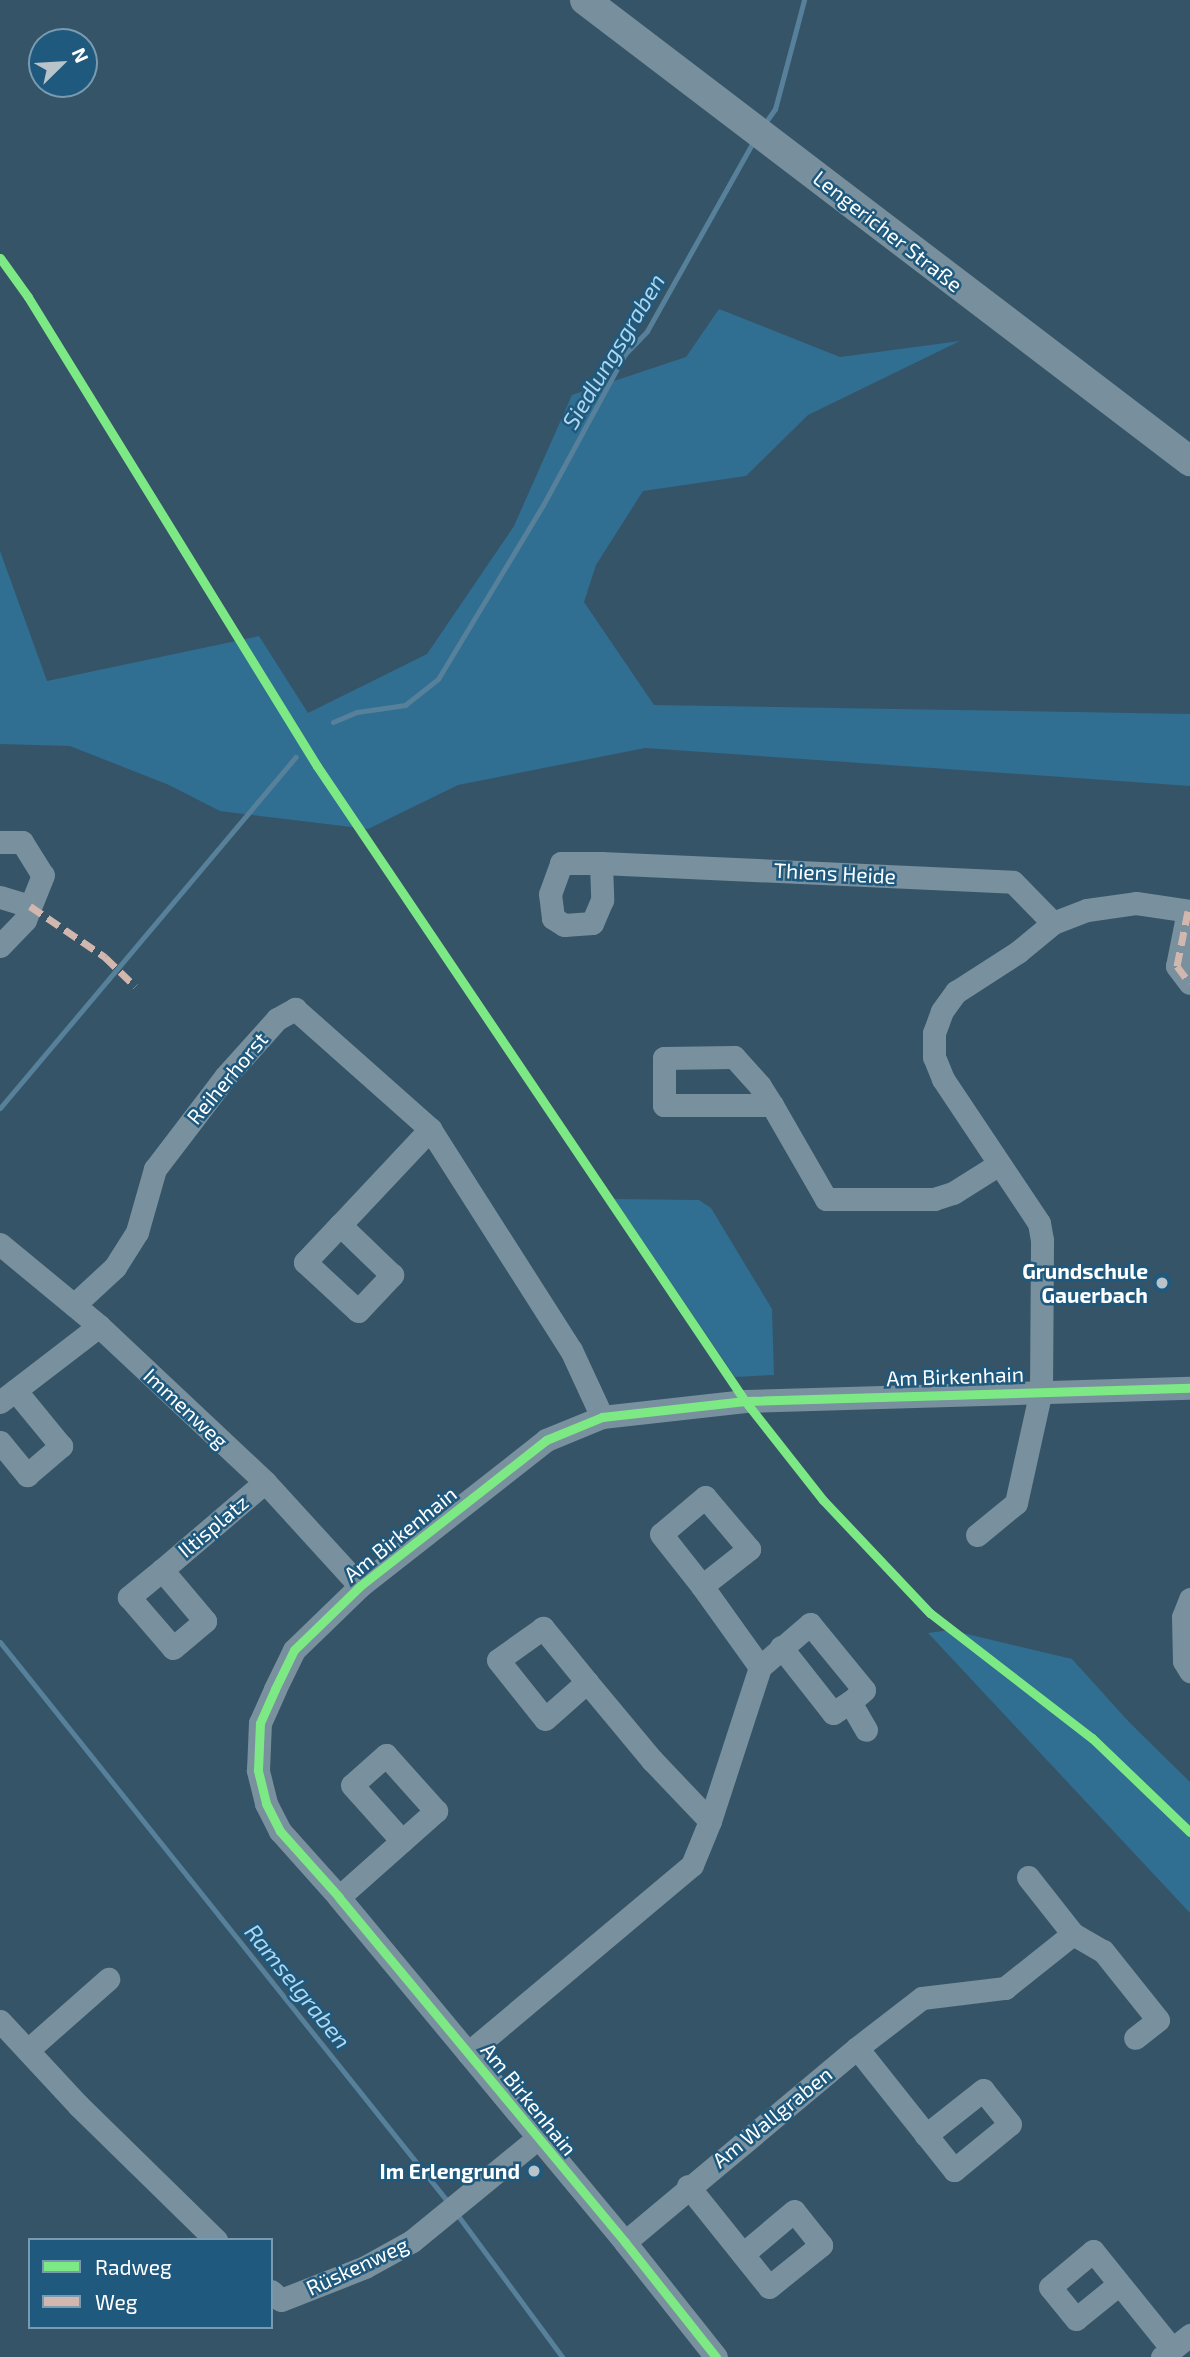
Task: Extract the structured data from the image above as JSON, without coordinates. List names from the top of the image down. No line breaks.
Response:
{"streets":{"main road":["Lengericher Straße"],"street":["Thiens Heide","Reiherhorst","Am Birkenhain","Immenweg","Iltisplatz","Am Wallgraben","Rüskenweg"]},"crossings":[["Reiherhorst","Am Birkenhain"],["Reiherhorst","Immenweg"],["Am Birkenhain","Immenweg"],["Am Birkenhain","Am Wallgraben"],["Am Birkenhain","Rüskenweg"],["Immenweg","Iltisplatz"]],"water":["Siedlungsgraben","Ramselgraben"],"places":["Grundschule Gauerbach","Im Erlengrund"],"legend":["Radweg","Weg"],"north":"top right"}
